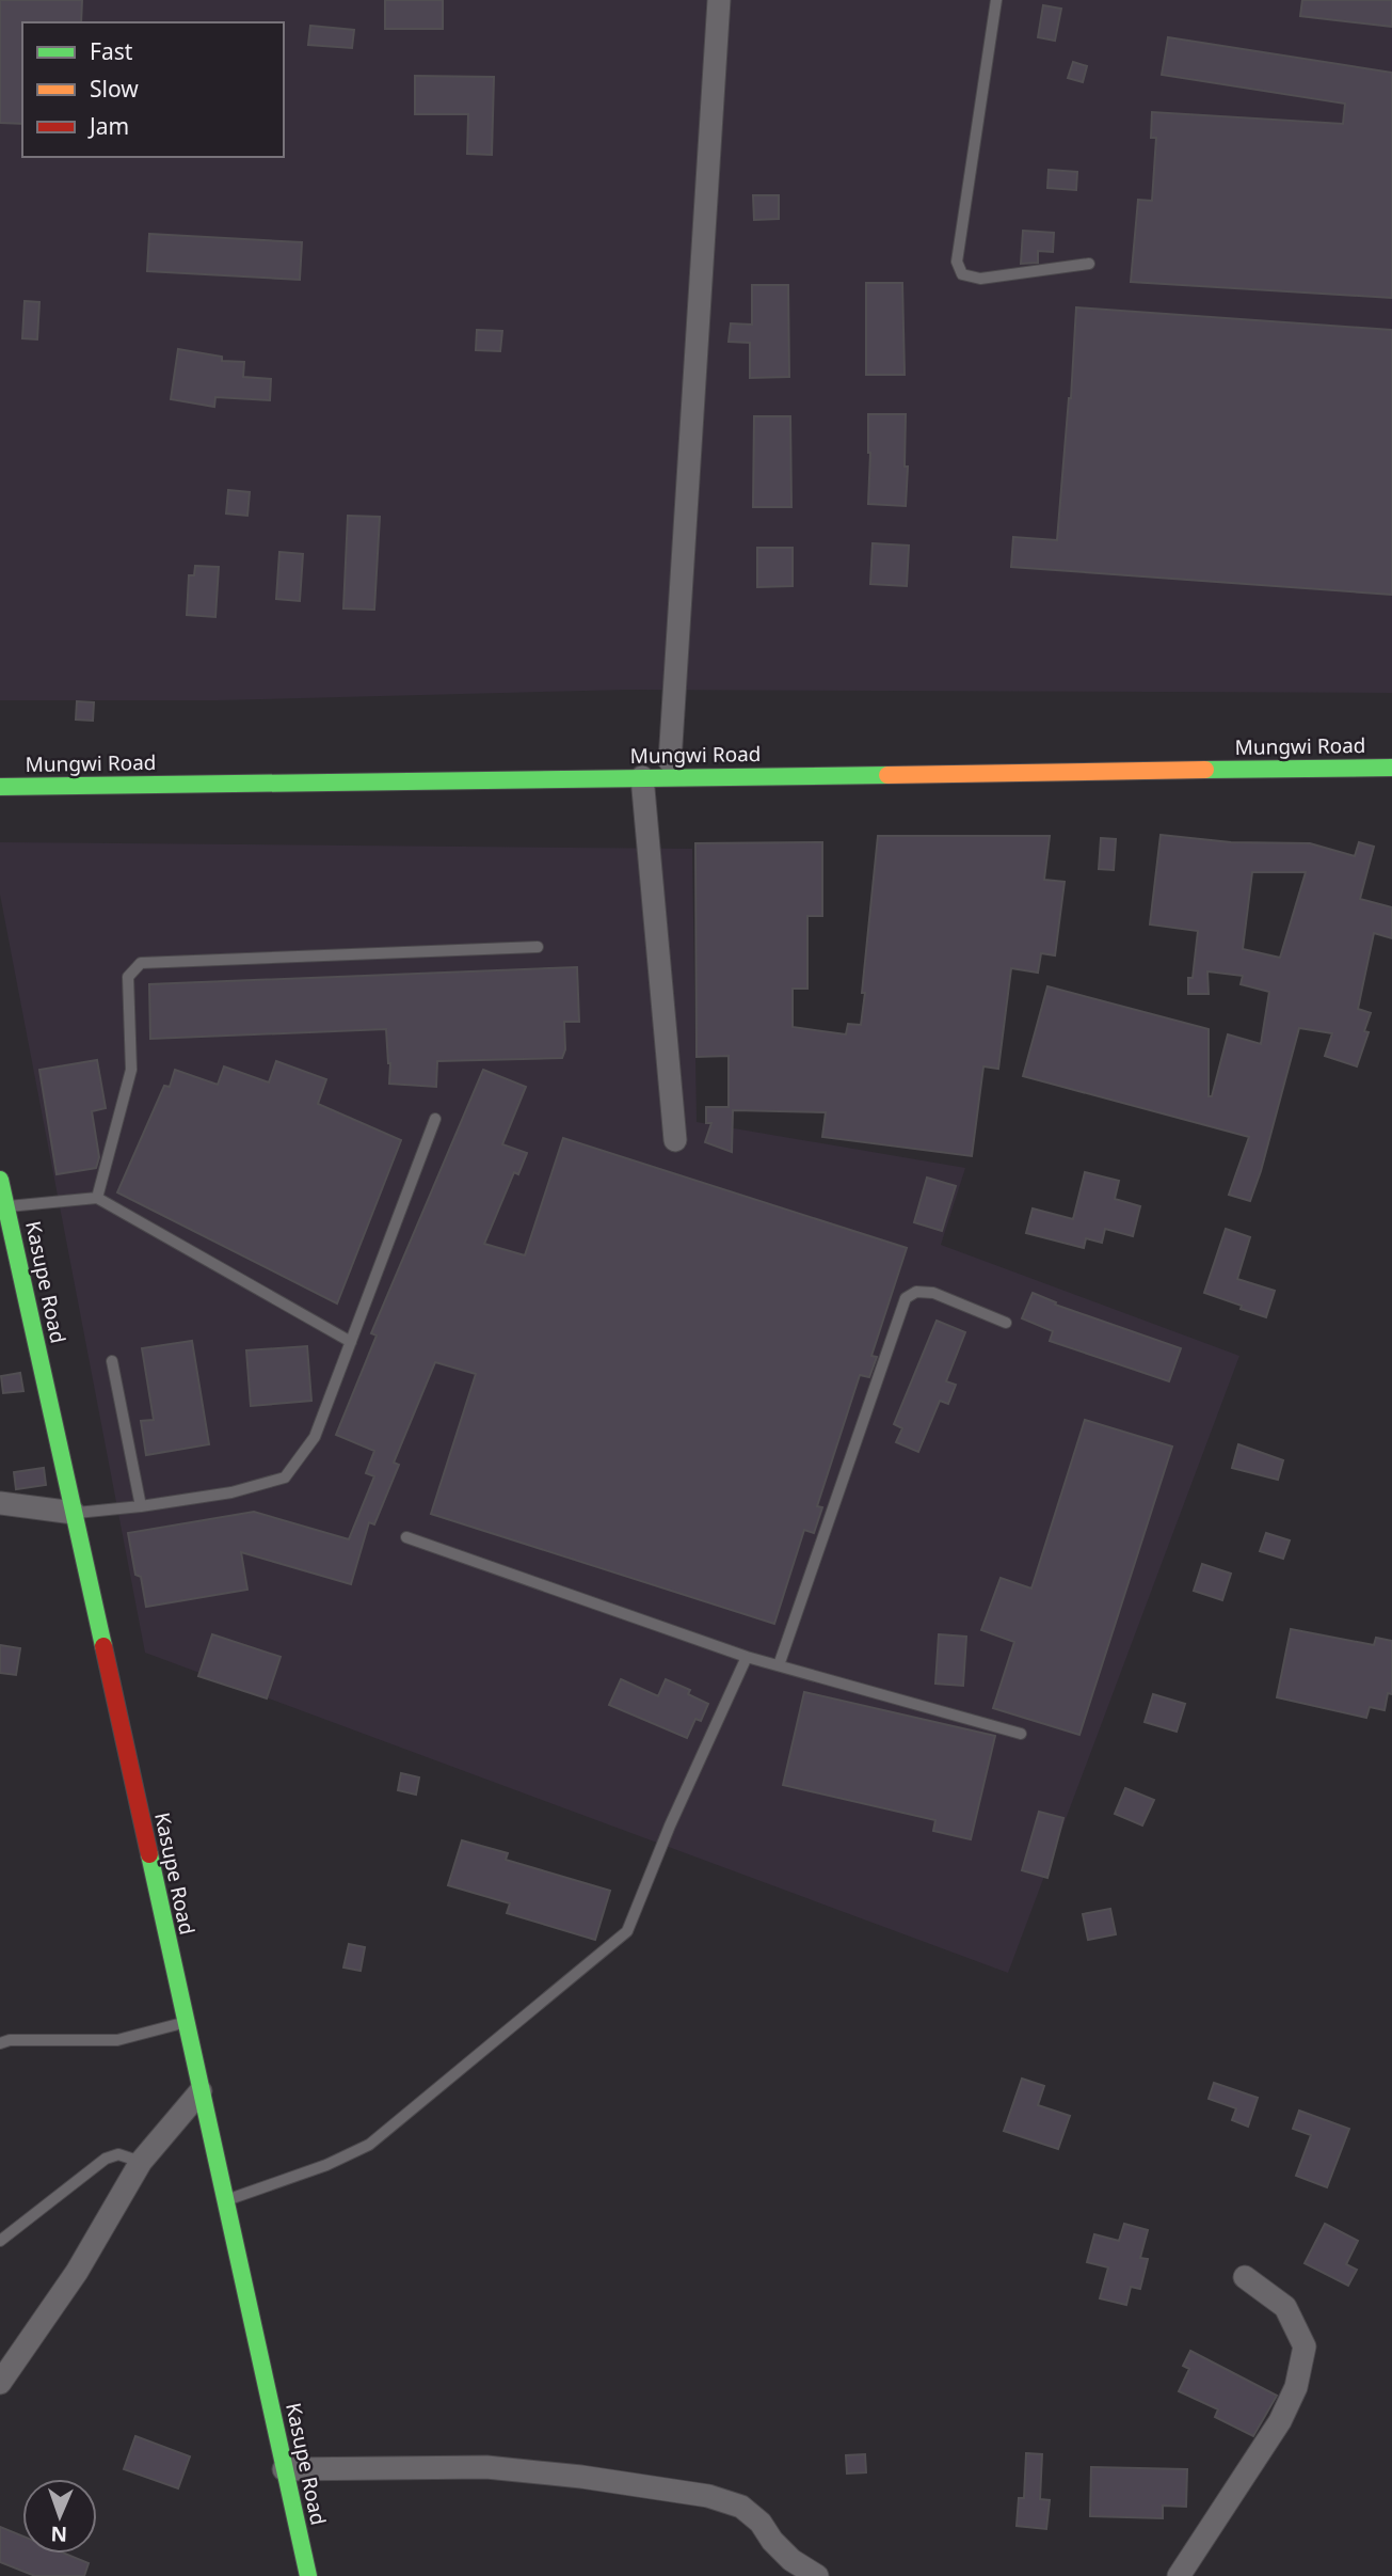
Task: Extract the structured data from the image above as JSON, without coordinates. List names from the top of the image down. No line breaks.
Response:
{"streets":{"main road":["Mungwi Road","Kasupe Road"]},"legend":["Fast","Slow","Jam"],"north":"bottom"}
